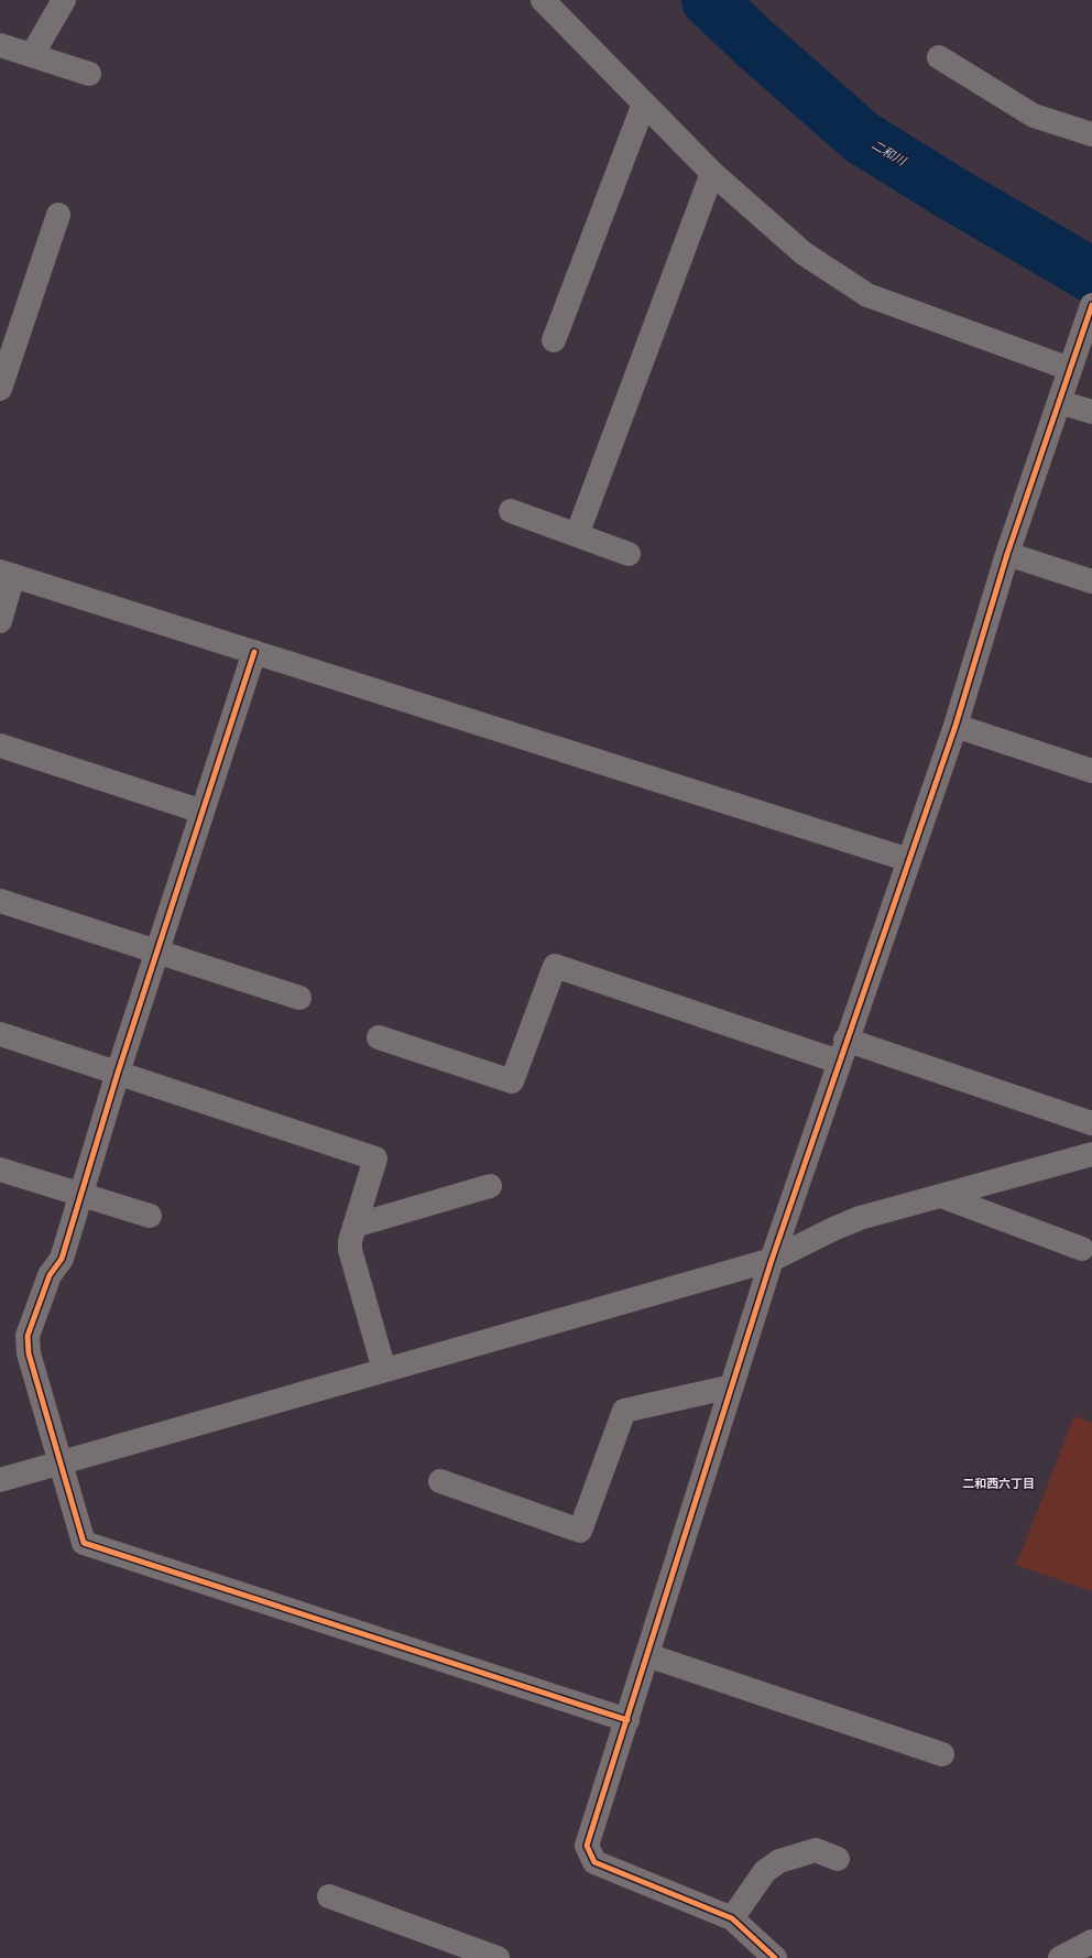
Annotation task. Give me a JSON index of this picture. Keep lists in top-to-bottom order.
{
  "districts": ["二和西六丁目"],
  "water": ["二和川"]
}
